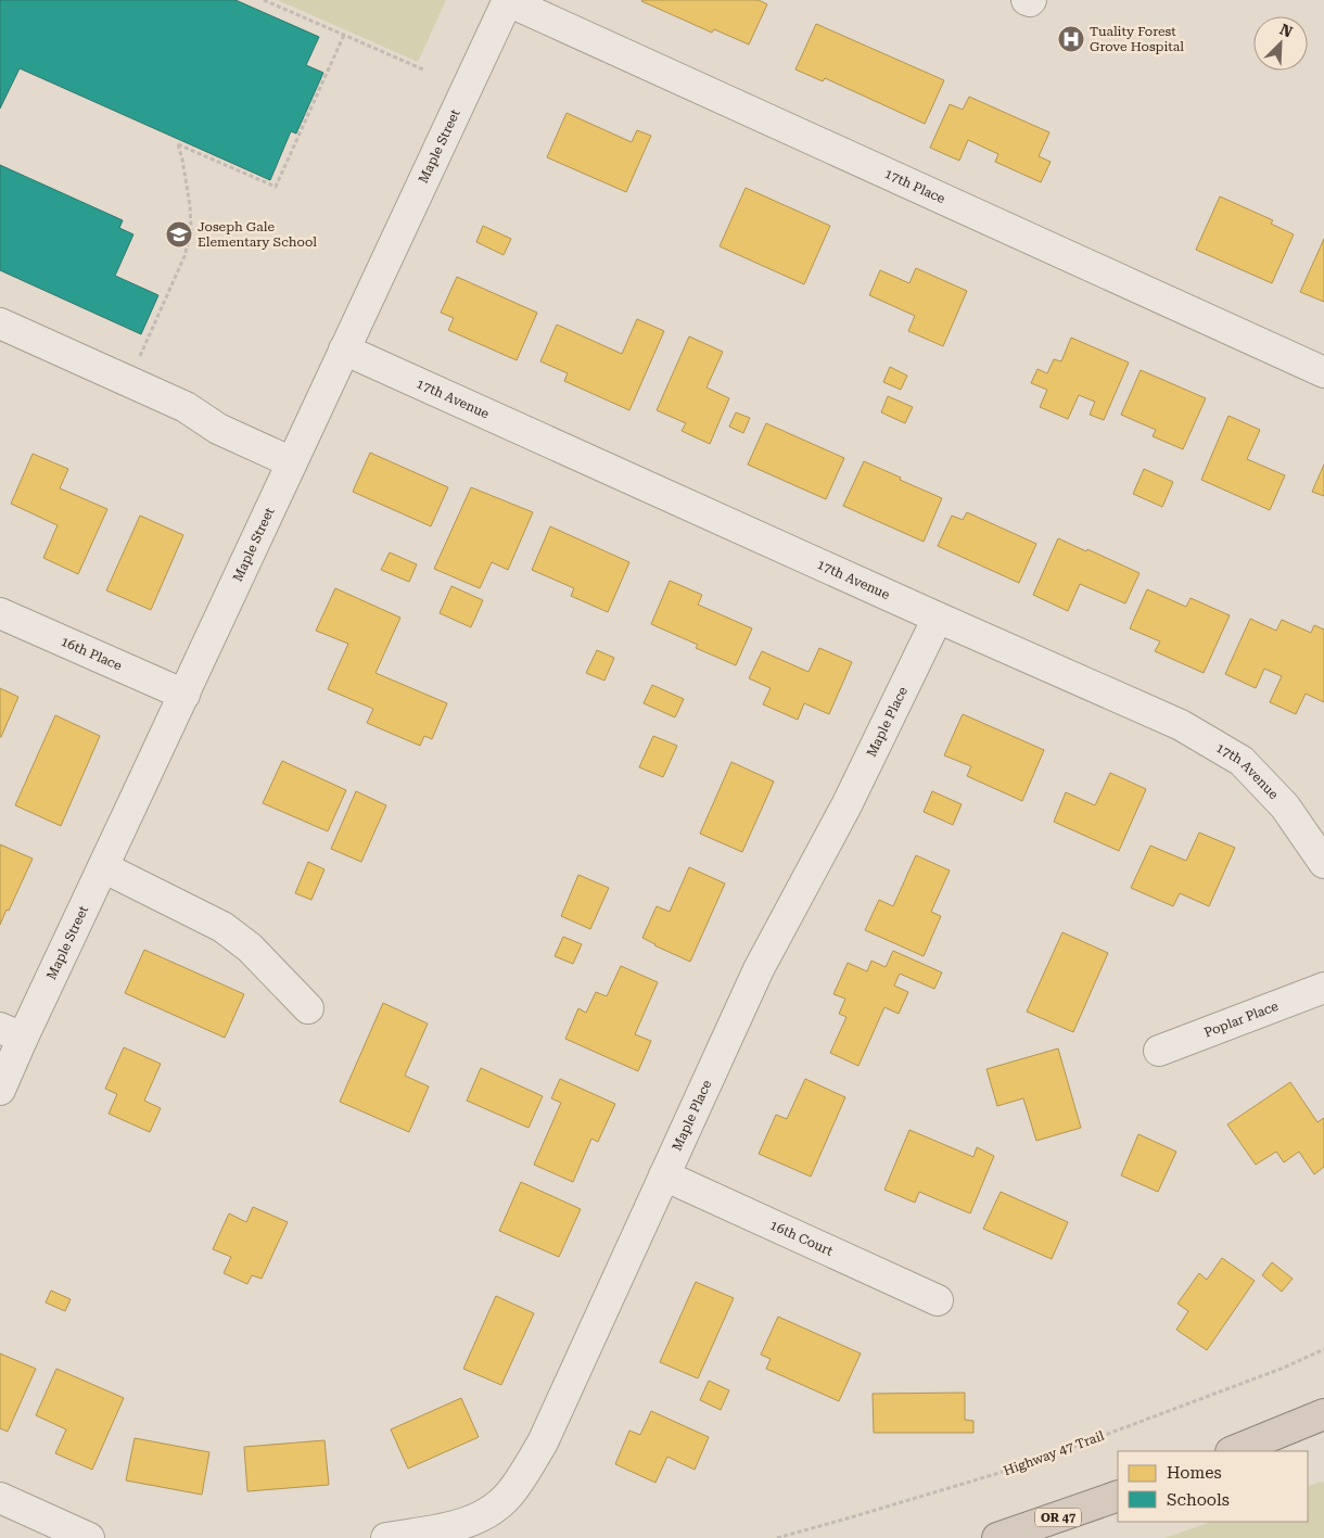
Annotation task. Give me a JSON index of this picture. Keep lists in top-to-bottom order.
{
  "streets": {
    "highway": ["OR 47"],
    "street": [
      "Maple Street",
      "17th Place",
      "17th Avenue",
      "16th Place",
      "Maple Place",
      "Poplar Place",
      "16th Court"
    ],
    "path": ["Highway 47 Trail"]
  },
  "crossings": [
    ["Maple Street", "17th Place"],
    ["Maple Street", "17th Avenue"],
    ["Maple Street", "16th Place"],
    ["17th Avenue", "Maple Place"],
    ["Maple Place", "16th Court"]
  ],
  "places": {
    "hospital": ["Tuality Forest Grove Hospital"],
    "school or university": ["Joseph Gale Elementary School"]
  },
  "legend": ["Homes", "Schools"],
  "north": "top right"
}
